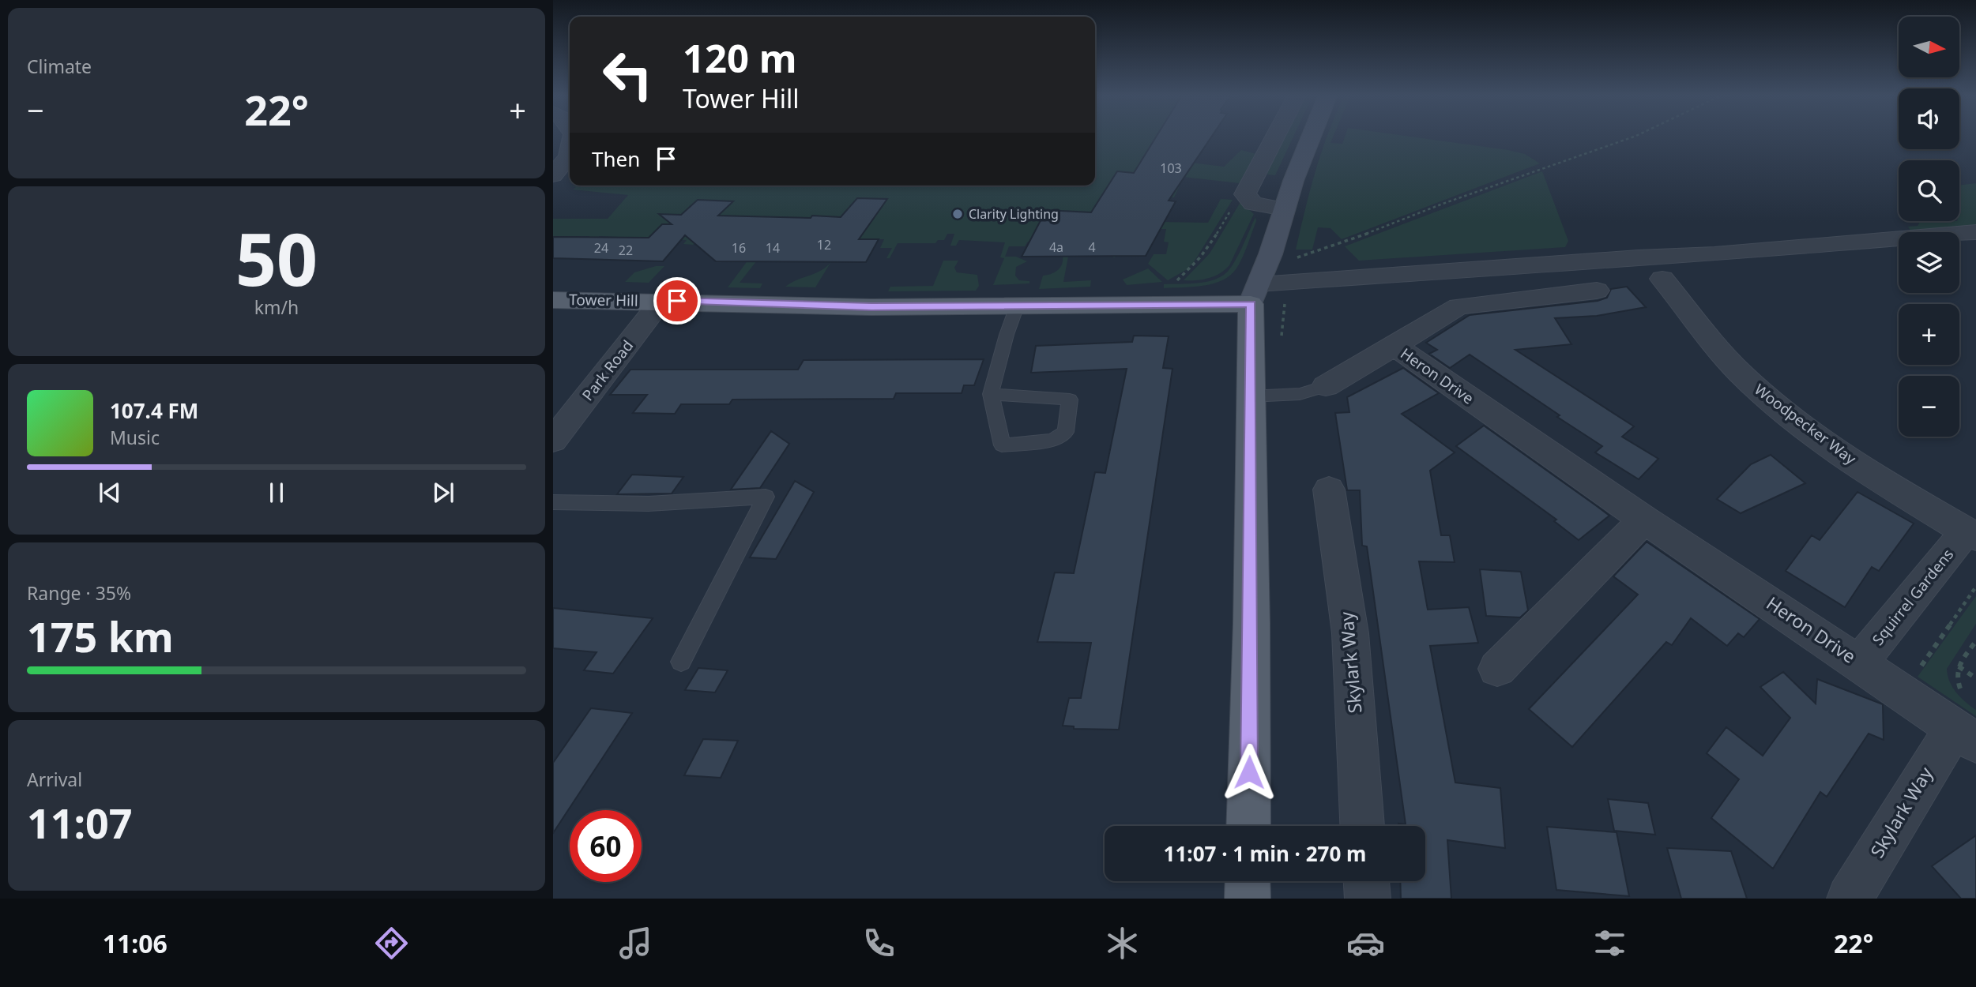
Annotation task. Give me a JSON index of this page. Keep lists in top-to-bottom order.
{
  "streets": {
    "main road": ["Tower Hill"],
    "street": [
      "Park Road",
      "Heron Drive",
      "Woodpecker Way",
      "Squirrel Gardens",
      "Skylark Way"
    ]
  },
  "crossings": [
    ["Tower Hill", "Park Road"],
    ["Heron Drive", "Squirrel Gardens"],
    ["Heron Drive", "Skylark Way"],
    ["Woodpecker Way", "Squirrel Gardens"]
  ],
  "places": ["Clarity Lighting"],
  "house_numbers": [
    "103",
    "12",
    "4a",
    "4",
    "24",
    "16",
    "14",
    "22"
  ],
  "north": "right",
  "page": {
    "tile": [
      "Climate",
      ["50", "km/h"],
      ["Range · 35%", "175 km"],
      ["Arrival", "11:07"]
    ],
    "map_buttons": ["+", "−"],
    "turn": ["120 m", "Tower Hill"],
    "heat": ["−", "22°", "+"],
    "then": "Then",
    "song": ["107.4 FM", "Music"],
    "limit": "60",
    "trip": "11:07 · 1 min · 270 m",
    "tabs": ["11:06", "22°"]
  }
}
